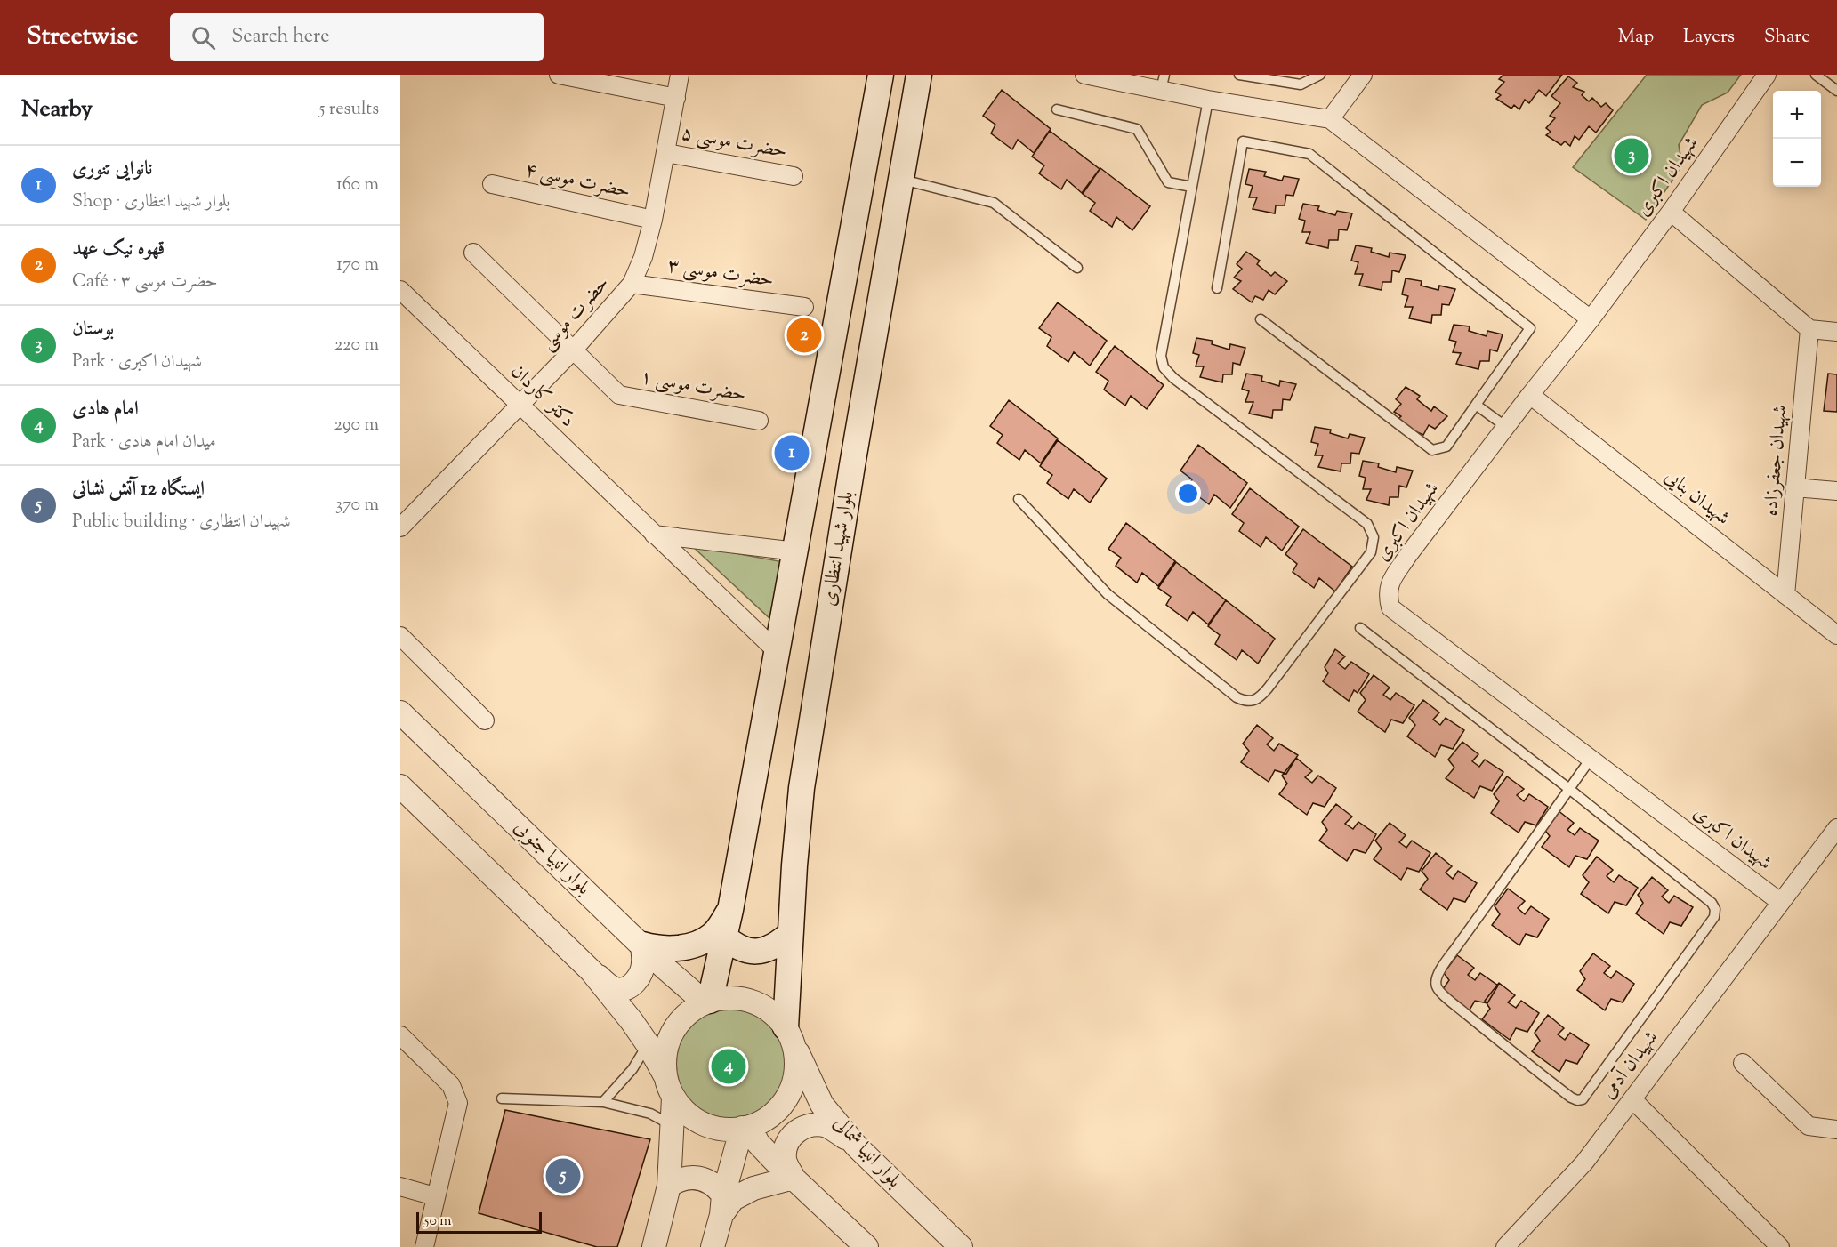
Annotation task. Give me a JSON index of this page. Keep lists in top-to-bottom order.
{
  "streets": {
    "main road": ["بلوار شهید انتظاری"],
    "street": [
      "حضرت موسی ۵",
      "شهیدان اکبری",
      "حضرت موسی ۴",
      "حضرت موسی ۳",
      "حضرت موسی",
      "حضرت موسی ۱",
      "دکتر کاردان",
      "شهیدان جعفرزاده",
      "شهیدان بنایی",
      "بلوار انبیا جنوبی",
      "شهیدان آدمی",
      "بلوار انبیا شمالی"
    ]
  },
  "crossings": [
    ["حضرت موسی ۵", "حضرت موسی"],
    ["شهیدان اکبری", "شهیدان بنایی"],
    ["شهیدان اکبری", "شهیدان آدمی"],
    ["حضرت موسی ۴", "حضرت موسی"],
    ["حضرت موسی ۳", "حضرت موسی"],
    ["حضرت موسی", "حضرت موسی ۱"],
    ["حضرت موسی", "دکتر کاردان"],
    ["دکتر کاردان", "بلوار شهید انتظاری"],
    ["شهیدان جعفرزاده", "شهیدان بنایی"],
    ["بلوار شهید انتظاری", "بلوار انبیا جنوبی"],
    ["بلوار شهید انتظاری", "بلوار انبیا شمالی"],
    ["بلوار انبیا جنوبی", "بلوار انبیا شمالی"]
  ],
  "scale_bar": "50 m",
  "page": {
    "header": "Streetwise",
    "search": "Search here",
    "nav": ["Map", "Layers", "Share"],
    "heading": ["Nearby", "5 results"],
    "map_buttons": ["+", "−"],
    "pins": [
      "3",
      "2",
      "1",
      "4",
      "5"
    ],
    "list": [
      {
        "mark": "1",
        "name": "نانوایی تنوری",
        "note": "Shop · بلوار شهید انتظاری",
        "value": "160 m"
      },
      {
        "mark": "2",
        "name": "قهوه نیک عهد",
        "note": "Café · حضرت موسی ۳",
        "value": "170 m"
      },
      {
        "mark": "3",
        "name": "بوستان",
        "note": "Park · شهیدان اکبری",
        "value": "220 m"
      },
      {
        "mark": "4",
        "name": "امام هادی",
        "note": "Park · میدان امام هادی",
        "value": "290 m"
      },
      {
        "mark": "5",
        "name": "ایستگاه 12 آتش نشانی",
        "note": "Public building · شهیدان انتظاری",
        "value": "370 m"
      }
    ],
    "scale": "50 m"
  }
}
